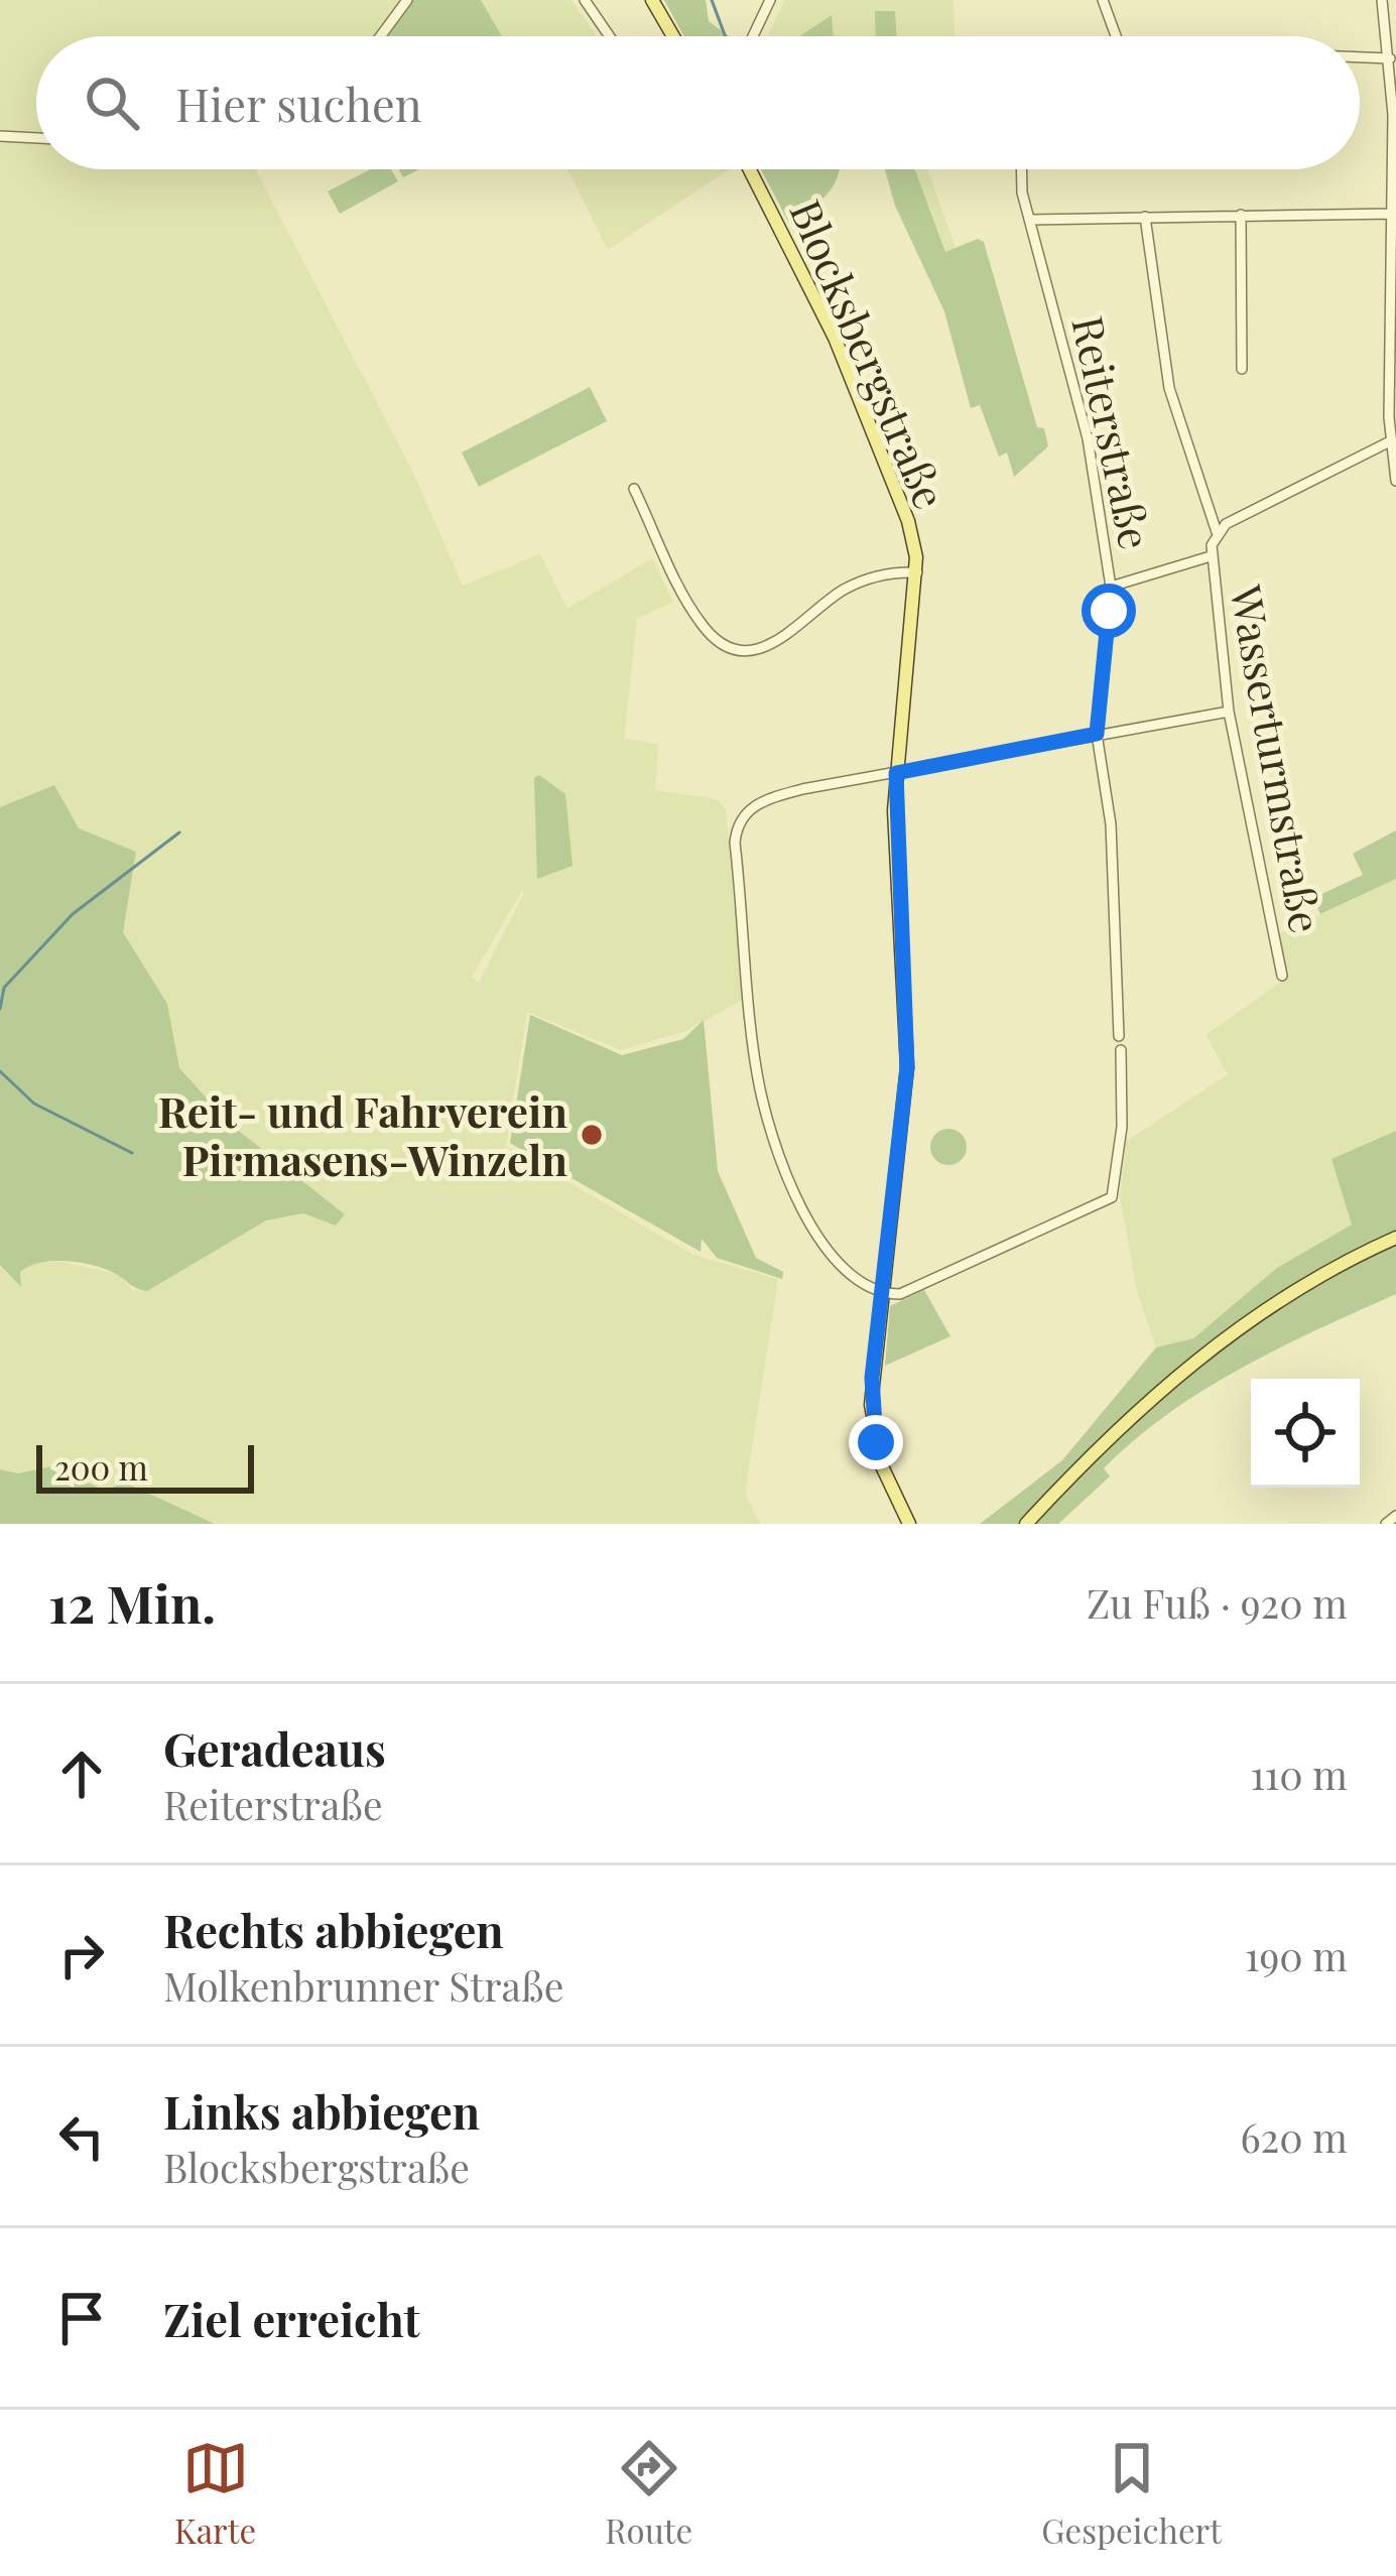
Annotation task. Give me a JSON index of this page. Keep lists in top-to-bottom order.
{
  "streets": {
    "main road": ["Blocksbergstraße"],
    "street": ["Reiterstraße", "Wasserturmstraße"]
  },
  "places": ["Reit- und Fahrverein Pirmasens-Winzeln"],
  "scale_bar": "200 m",
  "page": {
    "search": "Hier suchen",
    "scale": "200 m",
    "heading": ["12 Min.", "Zu Fuß · 920 m"],
    "list": [
      ["Geradeaus", "Reiterstraße", "110 m"],
      ["Rechts abbiegen", "Molkenbrunner Straße", "190 m"],
      ["Links abbiegen", "Blocksbergstraße", "620 m"],
      "Ziel erreicht"
    ],
    "nav": ["Karte", "Route", "Gespeichert"]
  }
}
